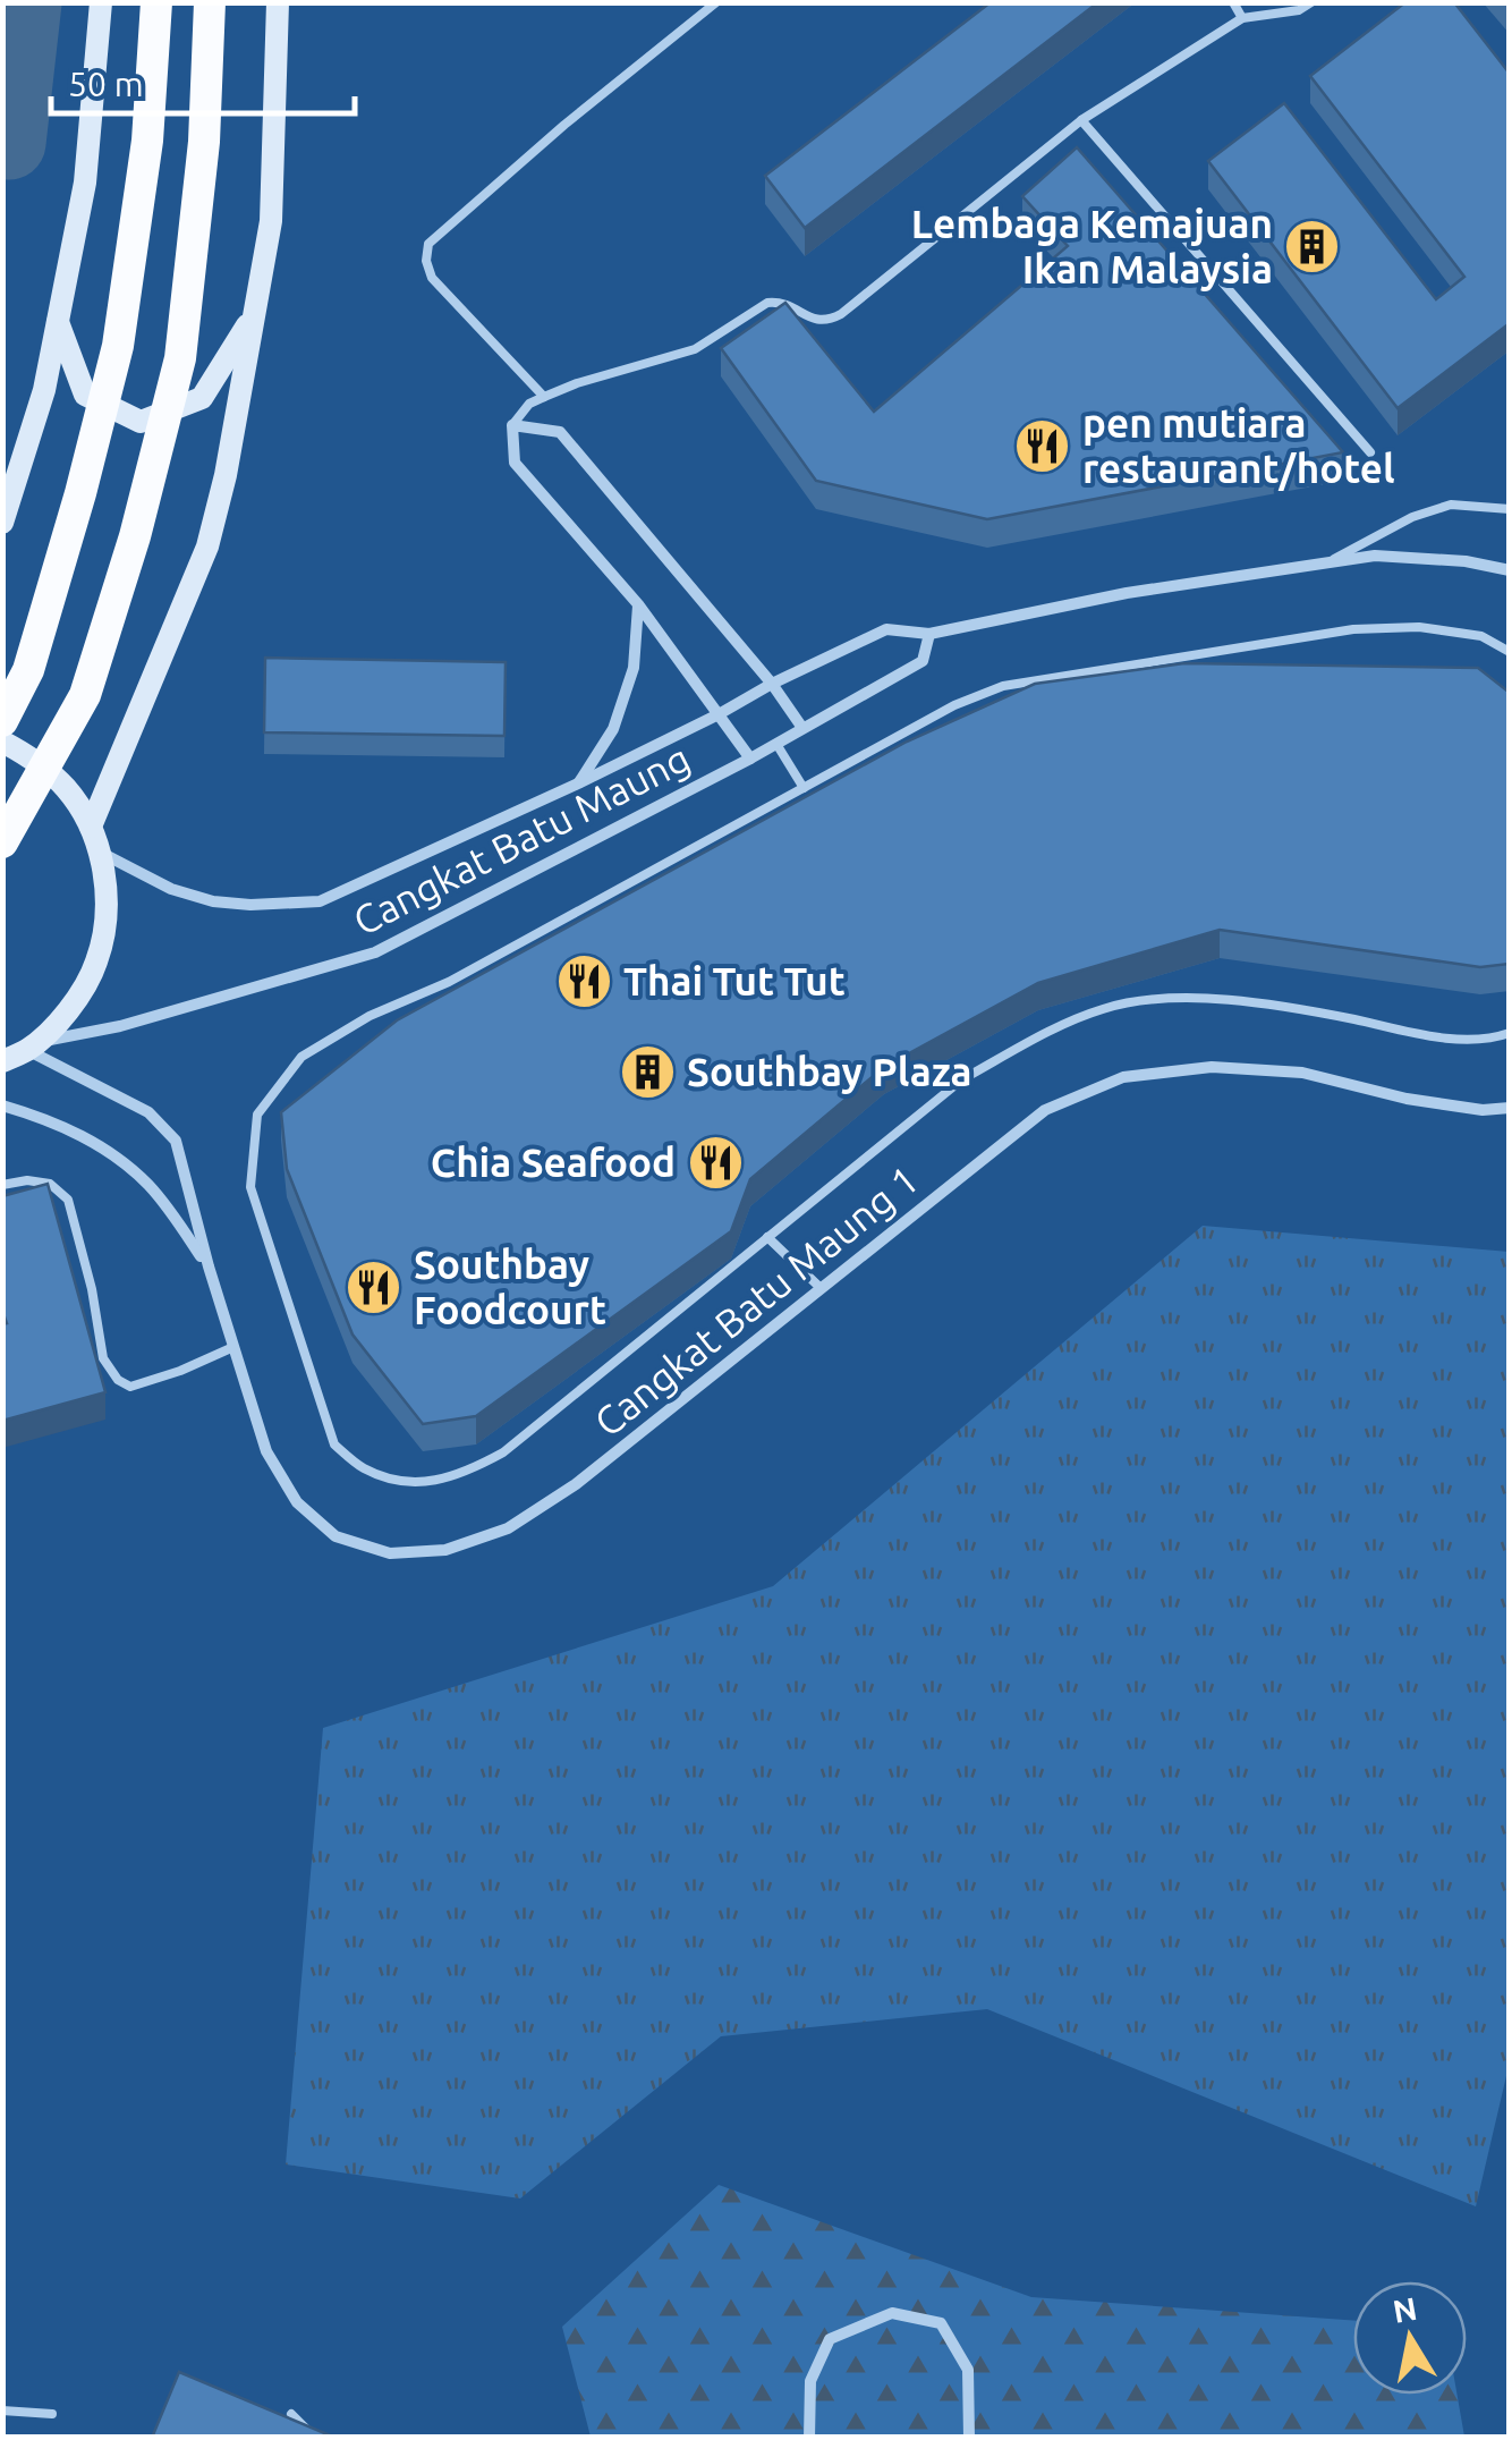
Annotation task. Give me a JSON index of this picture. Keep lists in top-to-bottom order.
{
  "streets": {
    "street": ["Cangkat Batu Maung", "Cangkat Batu Maung 1"]
  },
  "crossings": [
    ["Cangkat Batu Maung", "Cangkat Batu Maung 1"]
  ],
  "places": {
    "building": ["Lembaga Kemajuan Ikan Malaysia", "Southbay Plaza"],
    "restaurant": [
      "pen mutiara restaurant/hotel",
      "Thai Tut Tut",
      "Chia Seafood",
      "Southbay Foodcourt"
    ]
  },
  "scale_bar": "50 m",
  "north": "top"
}
